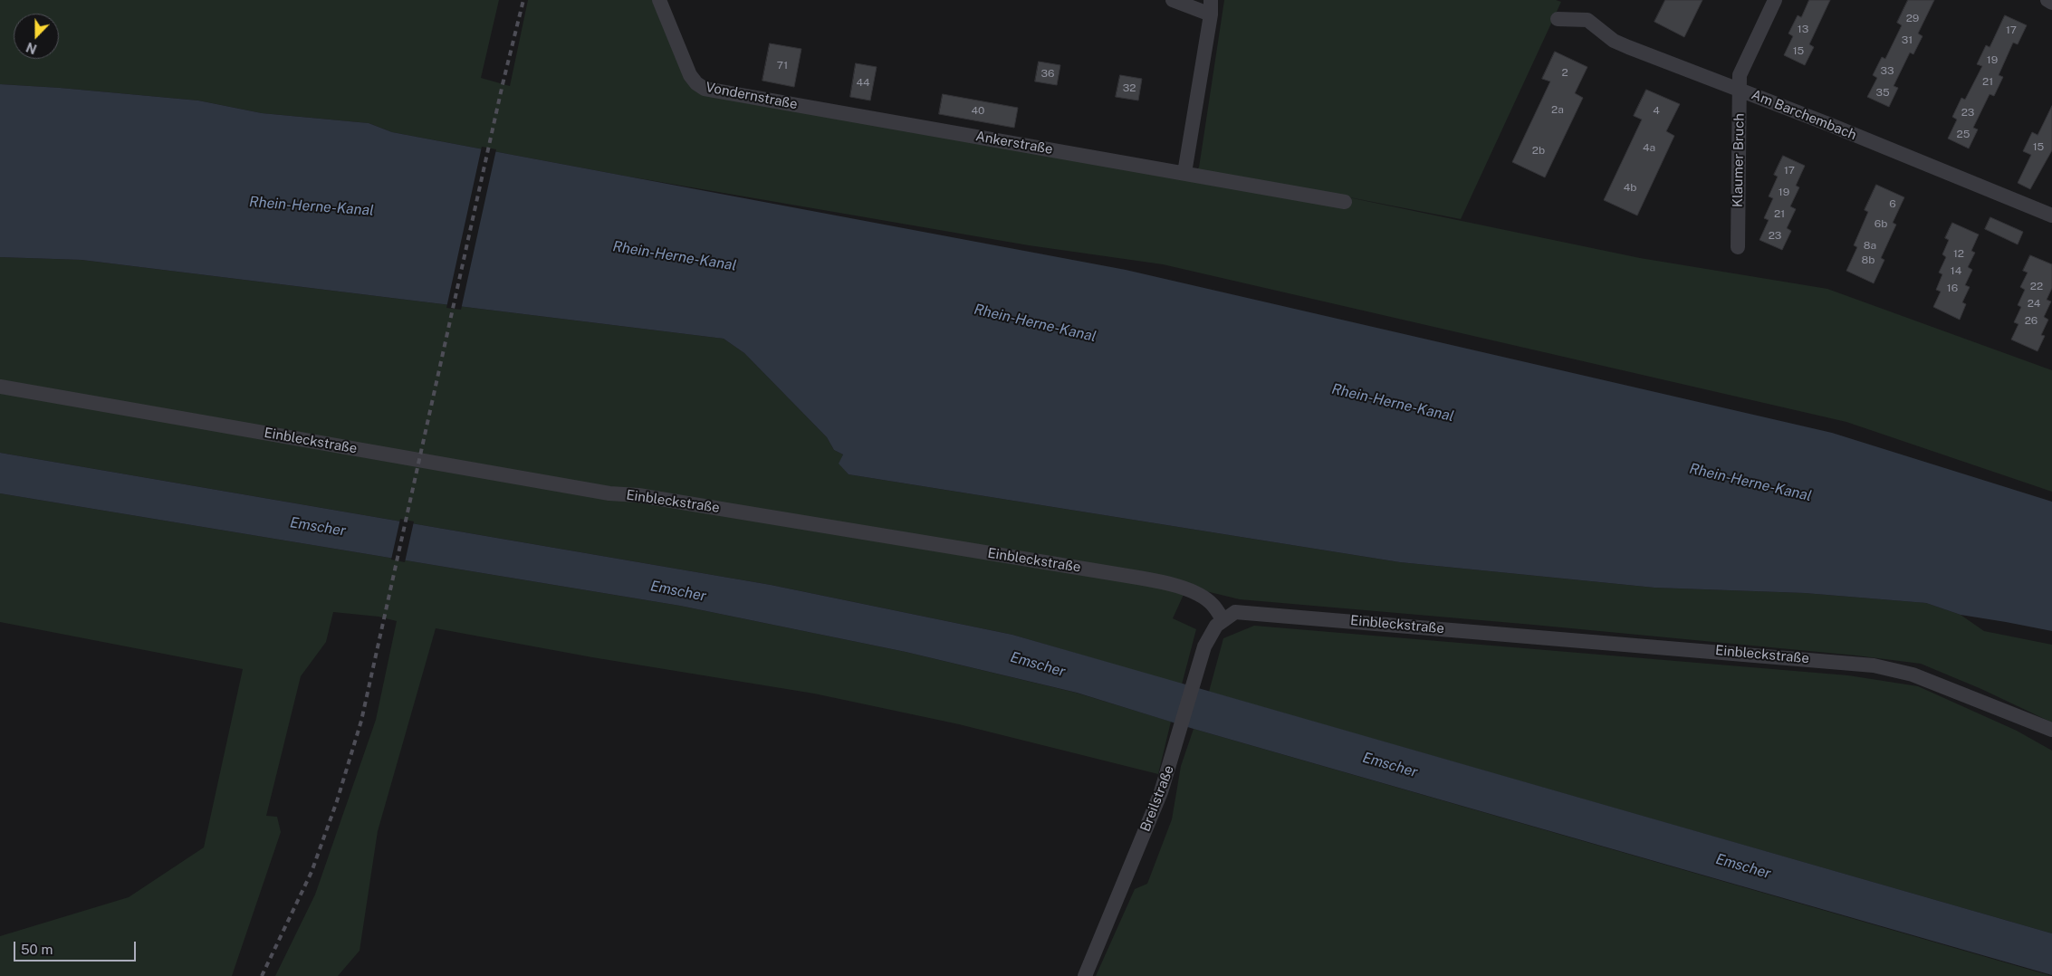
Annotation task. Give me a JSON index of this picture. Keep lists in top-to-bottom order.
{
  "streets": {
    "street": [
      "Vondernstraße",
      "Am Barchembach",
      "Ankerstraße",
      "Klaumer Bruch",
      "Einbleckstraße",
      "Breilstraße"
    ]
  },
  "crossings": [
    ["Vondernstraße", "Ankerstraße"],
    ["Am Barchembach", "Klaumer Bruch"],
    ["Einbleckstraße", "Breilstraße"]
  ],
  "water": ["Rhein-Herne-Kanal", "Emscher"],
  "house_numbers": [
    "29",
    "13",
    "17",
    "31",
    "15",
    "19",
    "71",
    "33",
    "2",
    "36",
    "21",
    "44",
    "32",
    "35",
    "2a",
    "40",
    "4",
    "23",
    "25",
    "15",
    "4a",
    "2b",
    "17",
    "4b",
    "19",
    "6",
    "21",
    "6b",
    "23",
    "8a",
    "12",
    "8b",
    "14",
    "22",
    "16",
    "24",
    "26"
  ],
  "scale_bar": "50 m",
  "north": "bottom"
}
